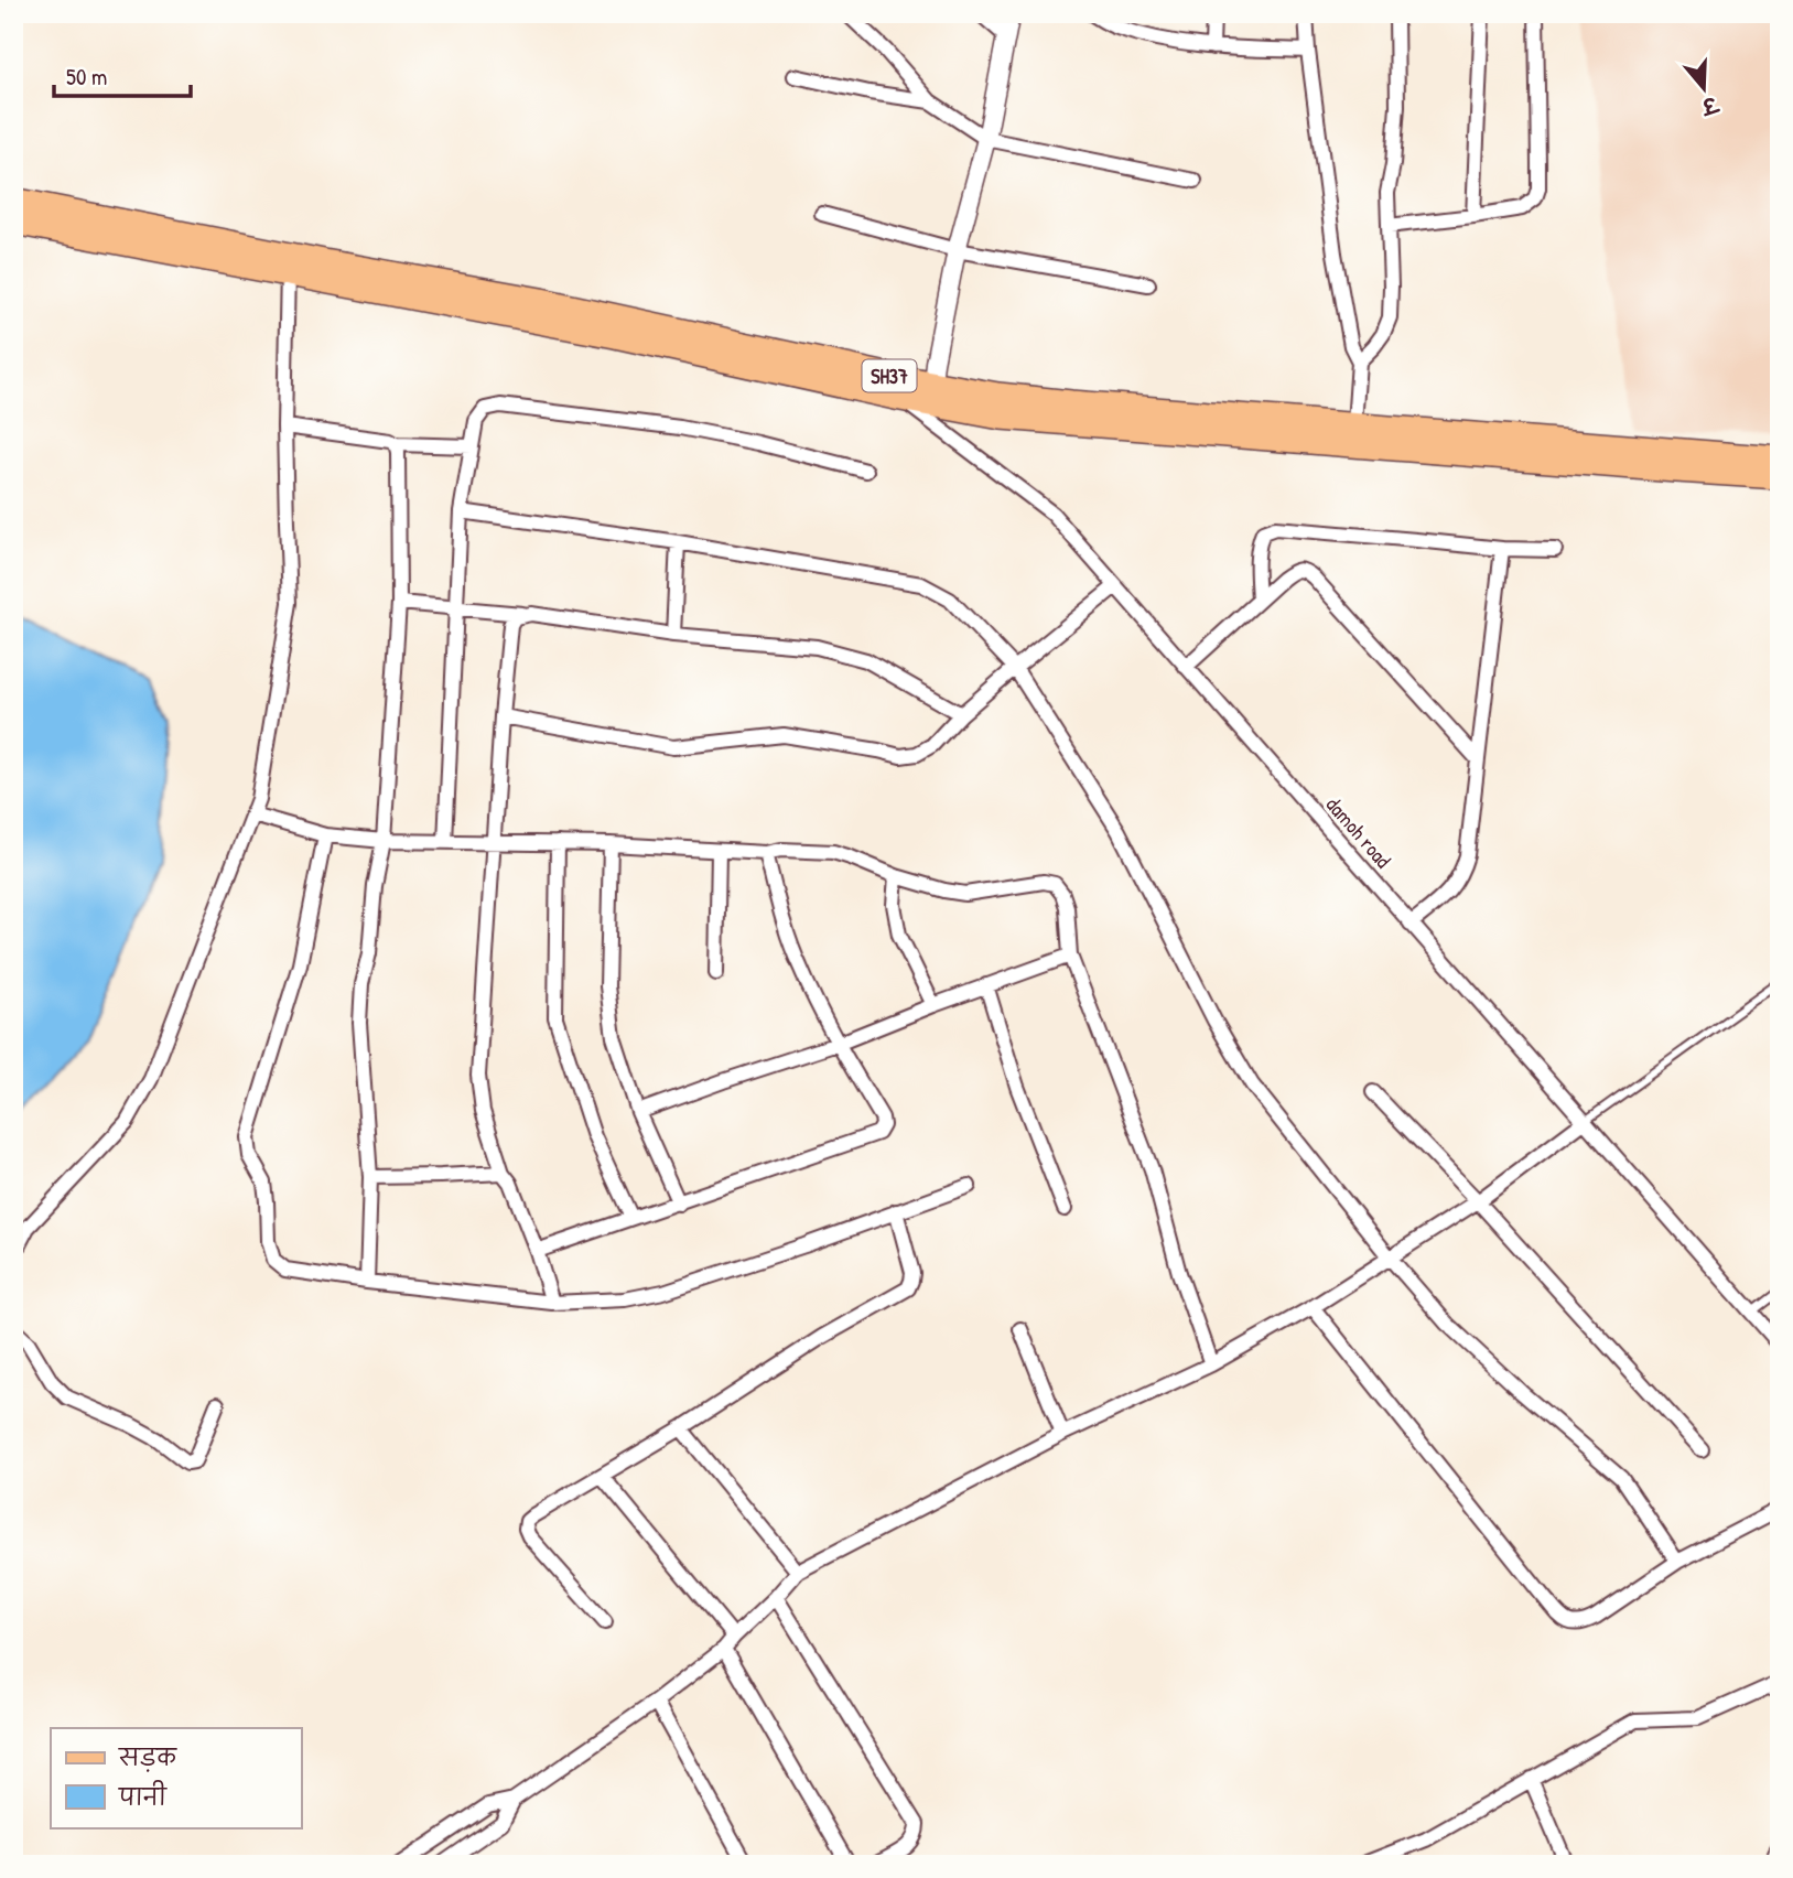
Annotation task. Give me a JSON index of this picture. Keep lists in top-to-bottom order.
{
  "streets": {
    "main road": ["SH37"],
    "street": ["damoh road"]
  },
  "crossings": [
    ["SH37", "damoh road"]
  ],
  "legend": ["सड़क", "पानी"],
  "scale_bar": "50 m",
  "north": "bottom"
}
